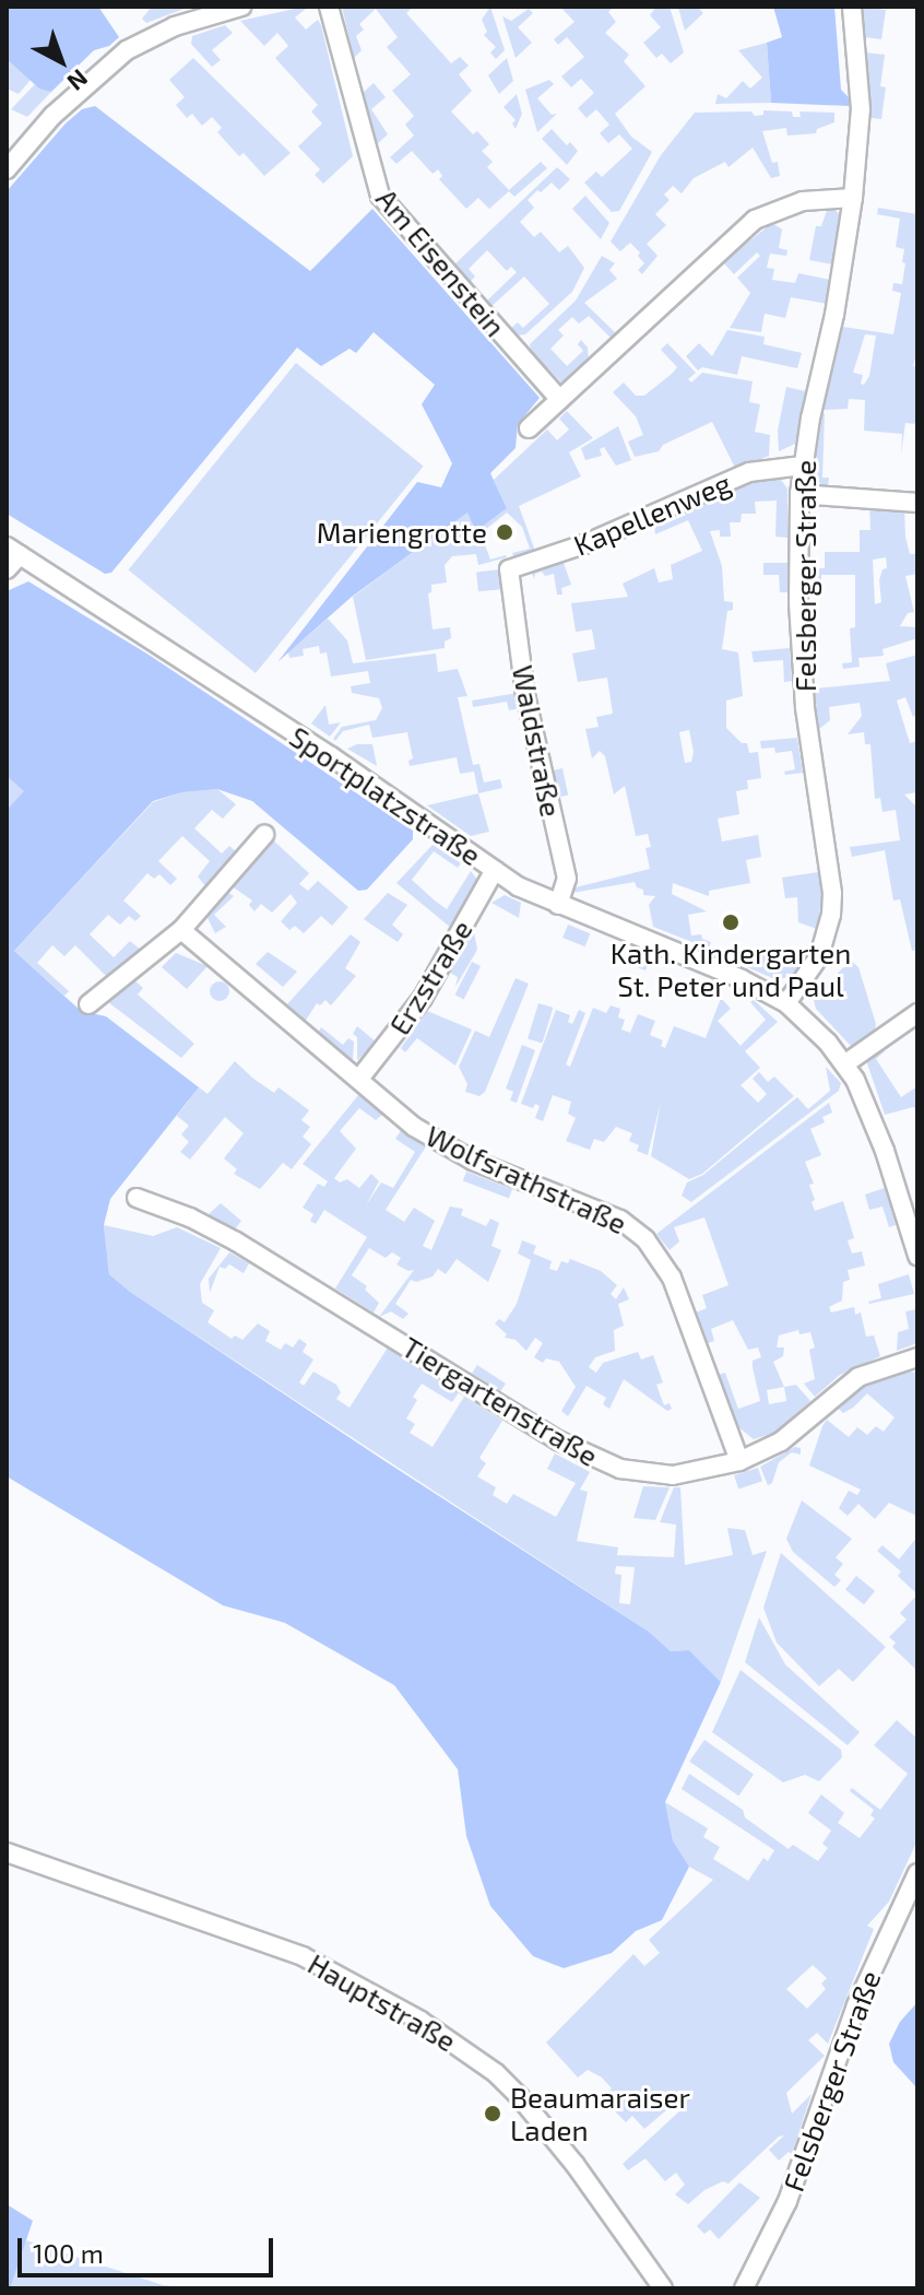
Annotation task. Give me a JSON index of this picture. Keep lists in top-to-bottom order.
{
  "streets": {
    "street": [
      "Am Eisenstein",
      "Kapellenweg",
      "Felsberger Straße",
      "Waldstraße",
      "Sportplatzstraße",
      "Erzstraße",
      "Wolfsrathstraße",
      "Tiergartenstraße",
      "Hauptstraße"
    ]
  },
  "crossings": [
    ["Kapellenweg", "Felsberger Straße"],
    ["Kapellenweg", "Waldstraße"],
    ["Felsberger Straße", "Sportplatzstraße"],
    ["Waldstraße", "Sportplatzstraße"],
    ["Sportplatzstraße", "Erzstraße"],
    ["Erzstraße", "Wolfsrathstraße"],
    ["Wolfsrathstraße", "Tiergartenstraße"]
  ],
  "places": ["Mariengrotte", "Kath. Kindergarten St. Peter und Paul", "Beaumaraiser Laden"],
  "scale_bar": "100 m",
  "north": "bottom right"
}
